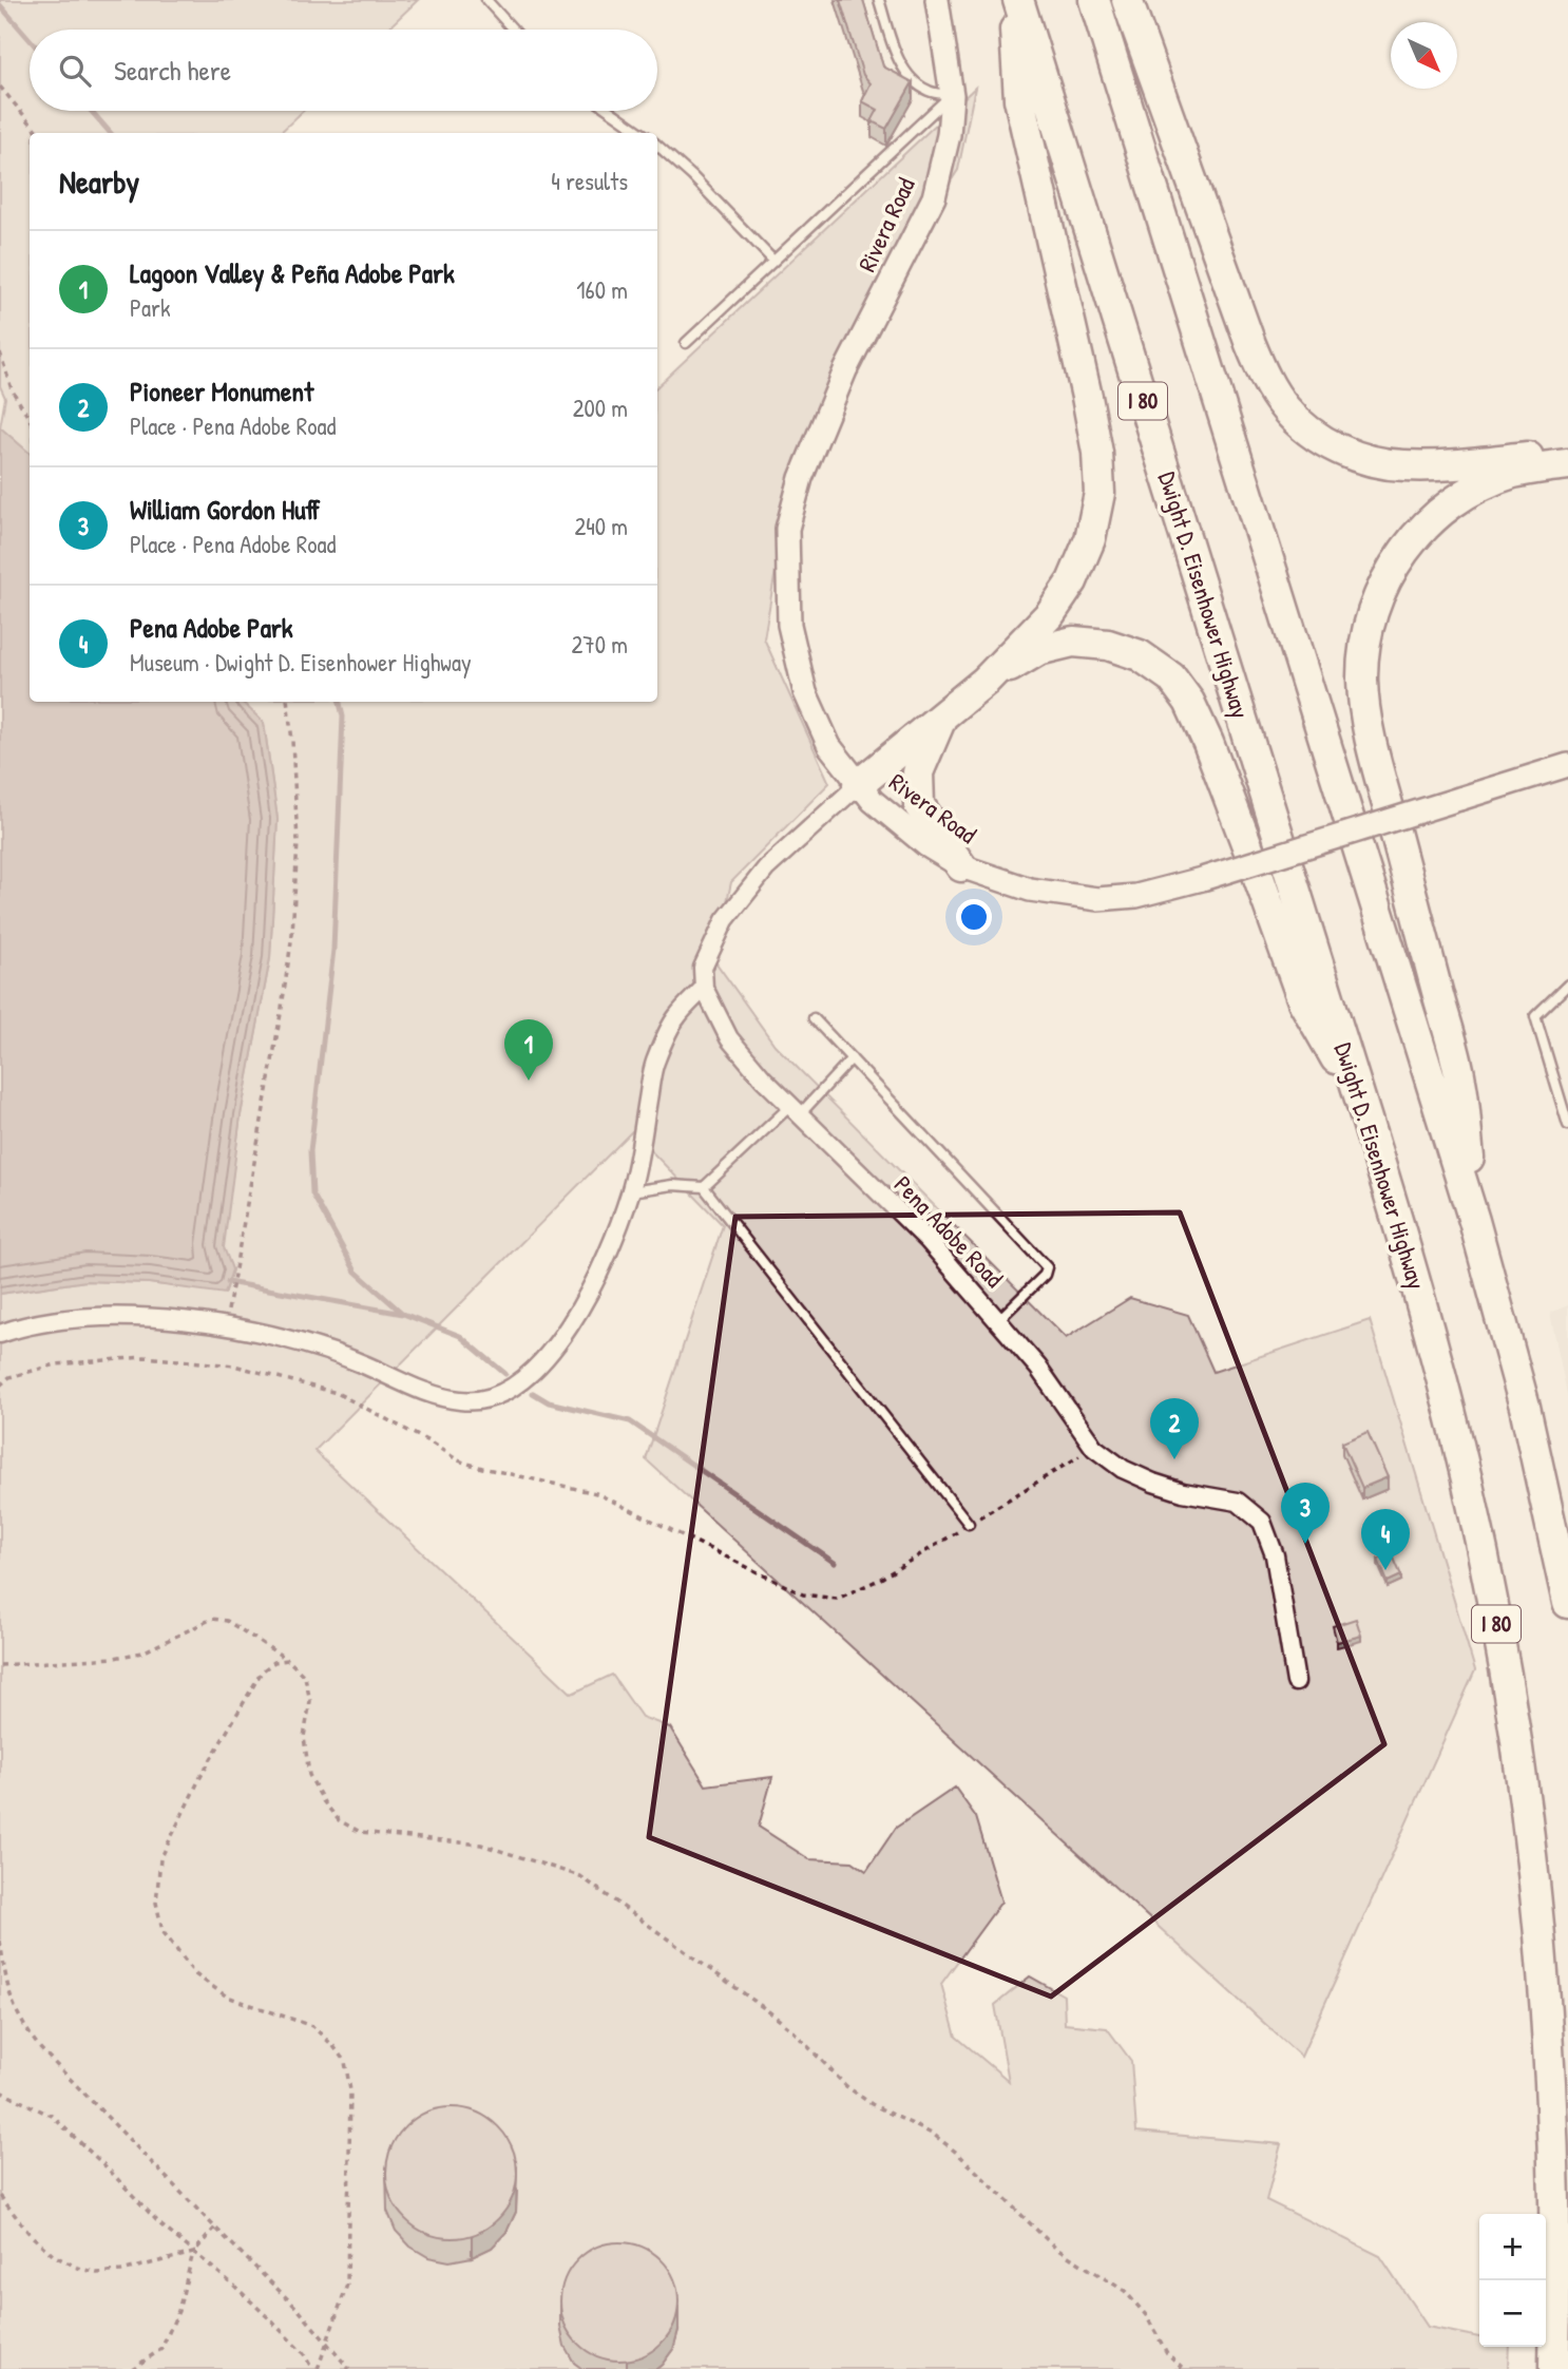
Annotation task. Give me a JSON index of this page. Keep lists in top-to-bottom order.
{
  "streets": {
    "highway": ["I 80", "Dwight D. Eisenhower Highway"],
    "street": ["Rivera Road", "Pena Adobe Road"]
  },
  "north": "bottom right",
  "page": {
    "search": "Search here",
    "heading": ["Nearby", "4 results"],
    "list": [
      {
        "mark": "1",
        "name": "Lagoon Valley & Peña Adobe Park",
        "note": "Park",
        "value": "160 m"
      },
      {
        "mark": "2",
        "name": "Pioneer Monument",
        "note": "Place · Pena Adobe Road",
        "value": "200 m"
      },
      {
        "mark": "3",
        "name": "William Gordon Huff",
        "note": "Place · Pena Adobe Road",
        "value": "240 m"
      },
      {
        "mark": "4",
        "name": "Pena Adobe Park",
        "note": "Museum · Dwight D. Eisenhower Highway",
        "value": "270 m"
      }
    ],
    "pins": [
      "1",
      "2",
      "3",
      "4"
    ],
    "map_buttons": ["+", "−"]
  }
}
